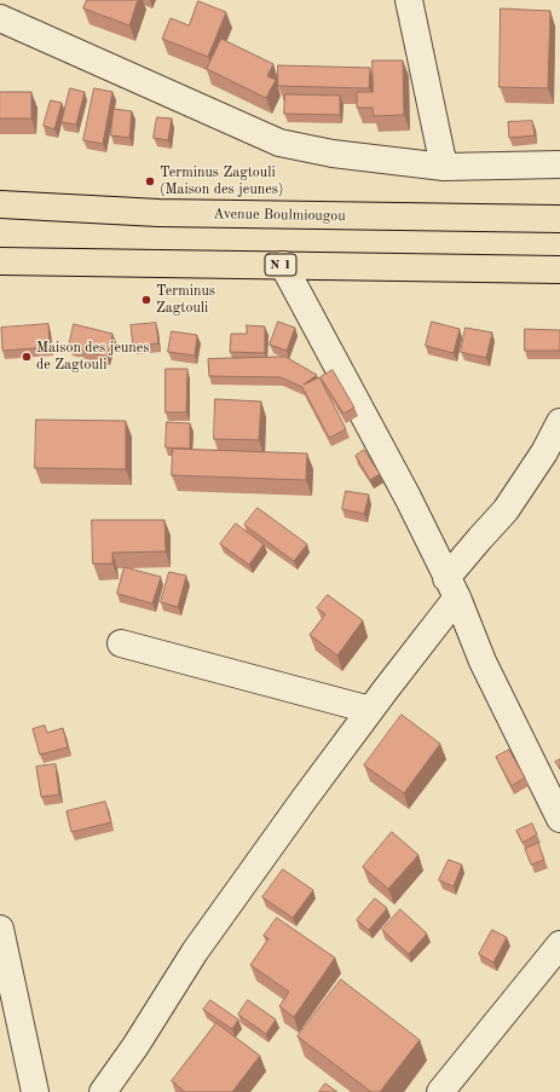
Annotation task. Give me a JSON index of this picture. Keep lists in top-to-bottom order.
{
  "streets": {
    "highway": ["Avenue Boulmiougou", "N 1"]
  },
  "places": ["Terminus Zagtouli (Maison des jeunes)", "Terminus Zagtouli", "Maison des jeunes de Zagtouli"]
}
